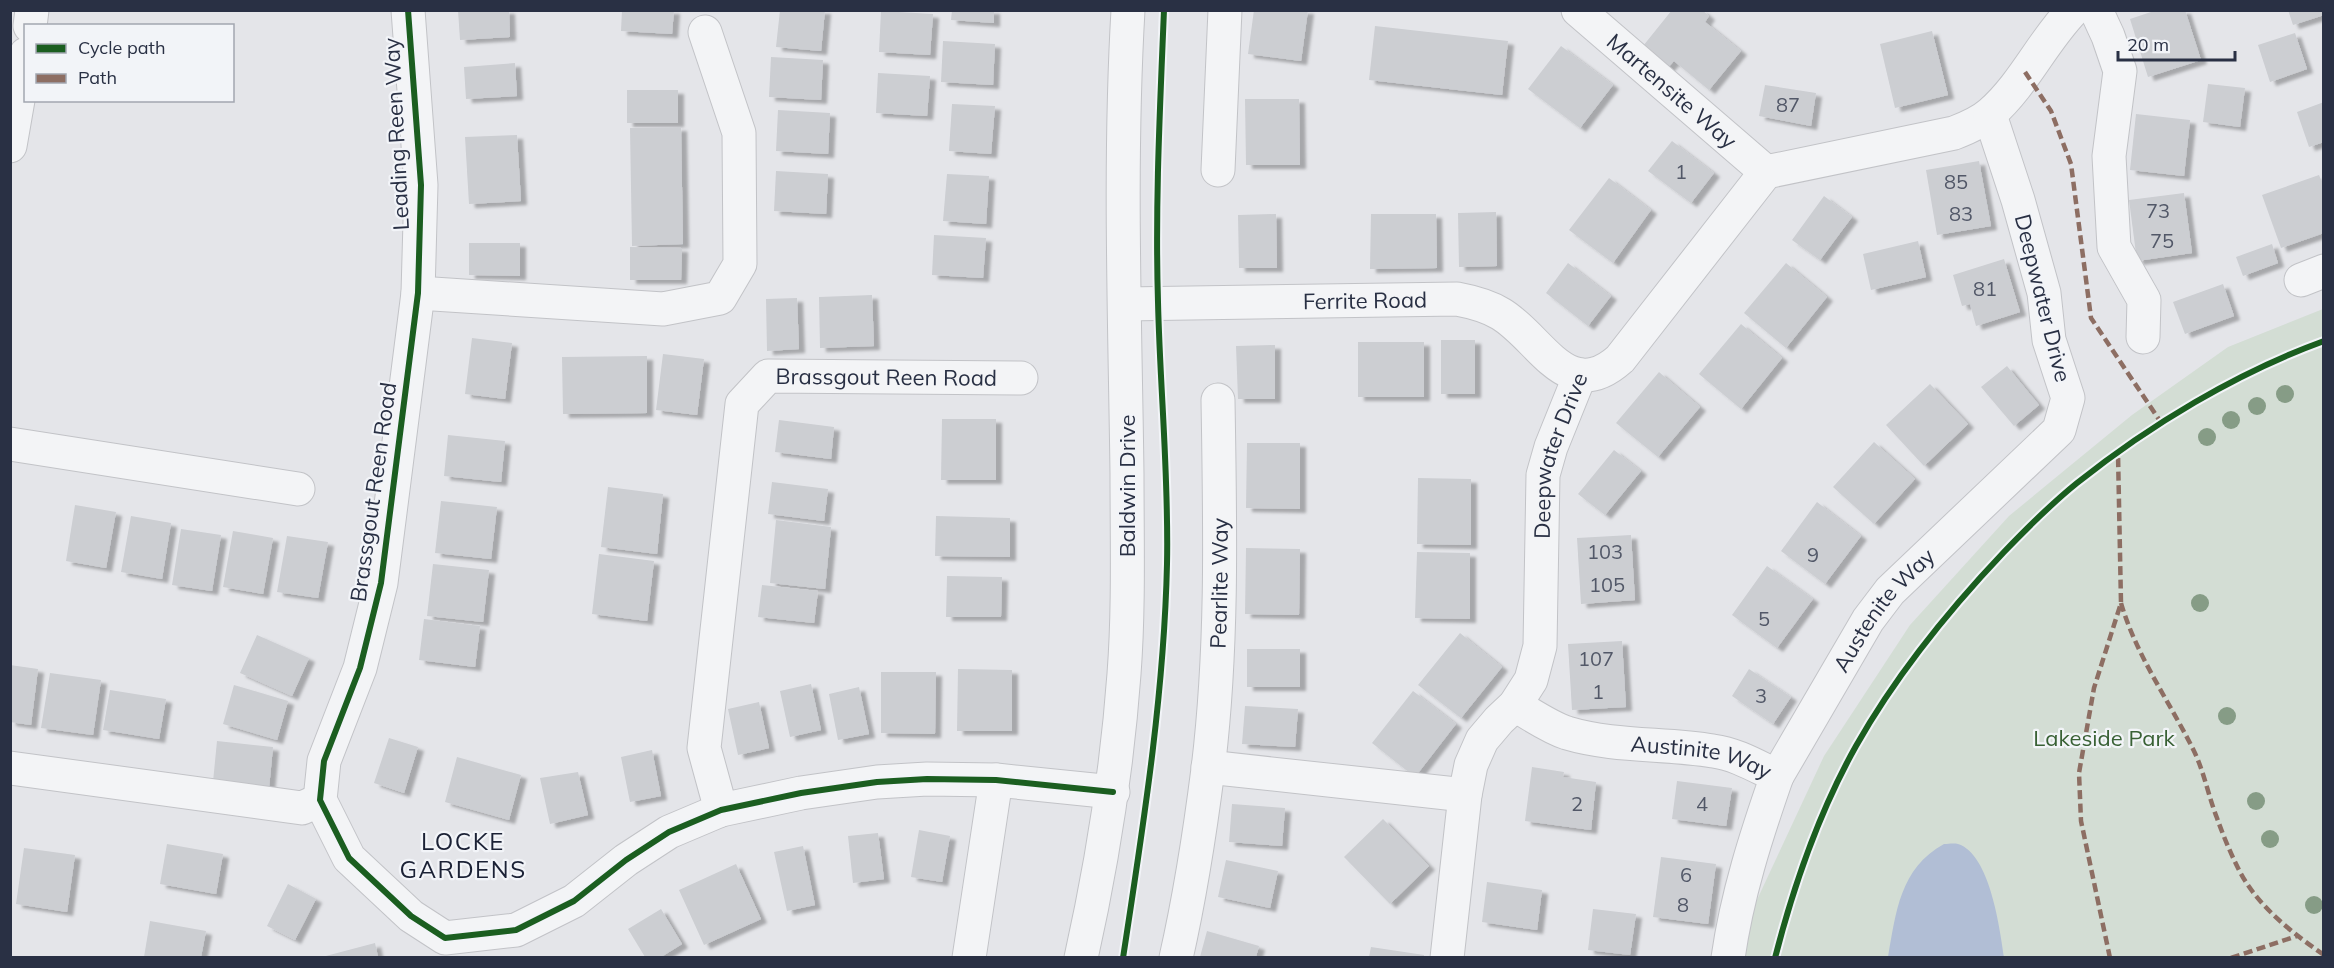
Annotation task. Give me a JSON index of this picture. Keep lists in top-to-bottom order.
{
  "streets": {
    "street": [
      "Martensite Way",
      "Leading Reen Way",
      "Deepwater Drive",
      "Ferrite Road",
      "Brassgout Reen Road",
      "Baldwin Drive",
      "Pearlite Way",
      "Austenite Way",
      "Austinite Way"
    ]
  },
  "crossings": [
    ["Martensite Way", "Deepwater Drive"],
    ["Leading Reen Way", "Brassgout Reen Road"],
    ["Deepwater Drive", "Ferrite Road"],
    ["Deepwater Drive", "Austenite Way"],
    ["Deepwater Drive", "Austinite Way"],
    ["Ferrite Road", "Baldwin Drive"],
    ["Austenite Way", "Austinite Way"]
  ],
  "districts": ["LOCKE GARDENS"],
  "parks": ["Lakeside Park"],
  "house_numbers": [
    "87",
    "1",
    "85",
    "73",
    "83",
    "75",
    "81",
    "103",
    "9",
    "105",
    "5",
    "107",
    "1",
    "3",
    "2",
    "4",
    "6",
    "8"
  ],
  "legend": ["Cycle path", "Path"],
  "scale_bar": "20 m"
}
